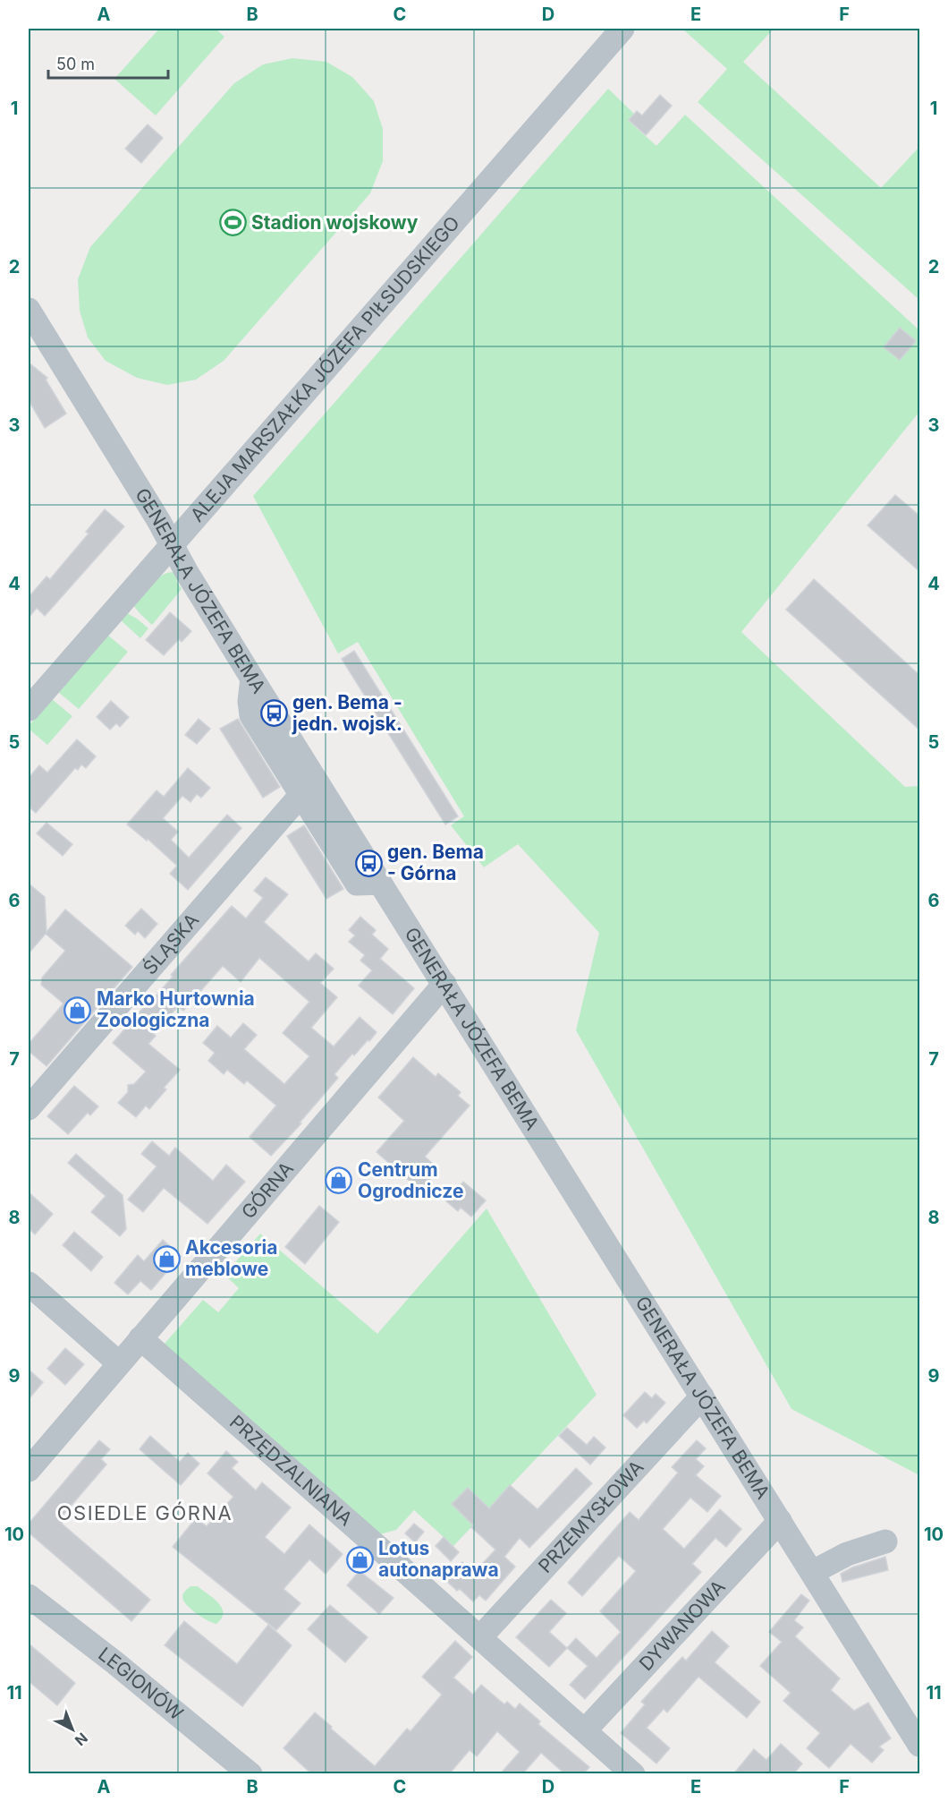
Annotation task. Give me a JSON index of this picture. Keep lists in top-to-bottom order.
{
  "streets": {
    "street": [
      "ALEJA MARSZAŁKA JÓZEFA PIŁSUDSKIEGO",
      "GENERAŁA JÓZEFA BEMA",
      "ŚLĄSKA",
      "GÓRNA",
      "PRZĘDZALNIANA",
      "PRZEMYSŁOWA",
      "DYWANOWA",
      "LEGIONÓW"
    ]
  },
  "crossings": [
    ["ALEJA MARSZAŁKA JÓZEFA PIŁSUDSKIEGO", "GENERAŁA JÓZEFA BEMA"],
    ["GENERAŁA JÓZEFA BEMA", "ŚLĄSKA"],
    ["GENERAŁA JÓZEFA BEMA", "GÓRNA"],
    ["GENERAŁA JÓZEFA BEMA", "PRZEMYSŁOWA"],
    ["GENERAŁA JÓZEFA BEMA", "DYWANOWA"],
    ["GÓRNA", "PRZĘDZALNIANA"],
    ["PRZĘDZALNIANA", "PRZEMYSŁOWA"],
    ["PRZĘDZALNIANA", "DYWANOWA"]
  ],
  "districts": ["OSIEDLE GÓRNA"],
  "places": {
    "sports": ["Stadion wojskowy"],
    "bus stop": ["gen. Bema - jedn. wojsk.", "gen. Bema - Górna"],
    "shop": [
      "Marko Hurtownia Zoologiczna",
      "Centrum Ogrodnicze",
      "Akcesoria meblowe",
      "Lotus autonaprawa"
    ]
  },
  "scale_bar": "50 m",
  "north": "bottom right",
  "grid": {
    "columns": [
      "A",
      "B",
      "C",
      "D",
      "E",
      "F"
    ],
    "rows": [
      "1",
      "2",
      "3",
      "4",
      "5",
      "6",
      "7",
      "8",
      "9",
      "10",
      "11"
    ]
  }
}
